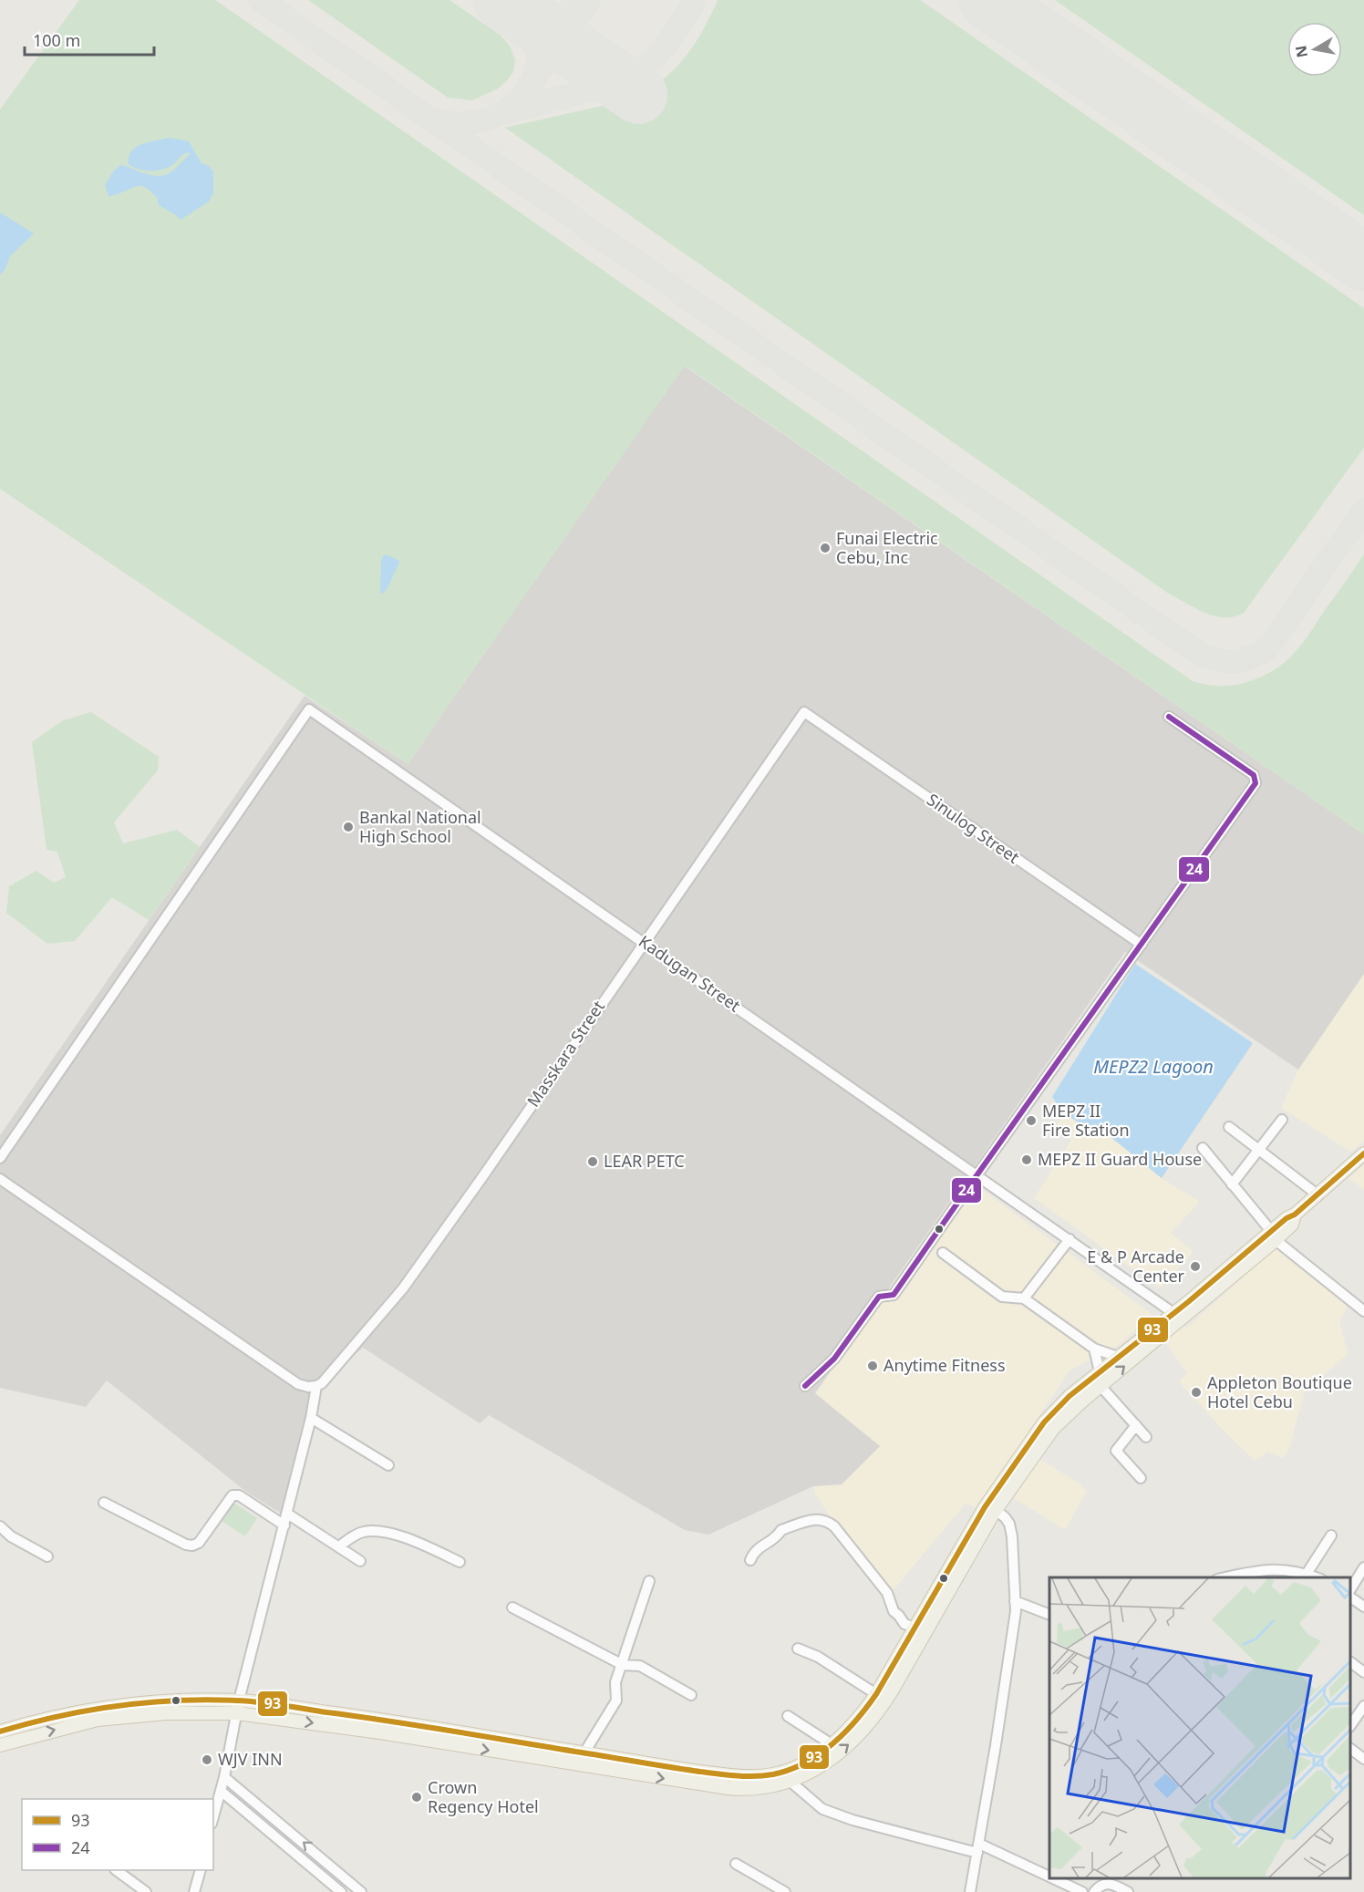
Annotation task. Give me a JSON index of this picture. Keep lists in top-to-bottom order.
{
  "streets": {
    "street": ["Sinulog Street", "Kadugan Street", "Masskara Street"]
  },
  "crossings": [
    ["Sinulog Street", "Masskara Street"],
    ["Kadugan Street", "Masskara Street"]
  ],
  "water": ["MEPZ2 Lagoon"],
  "places": [
    "Funai Electric Cebu, Inc",
    "Bankal National High School",
    "MEPZ II Fire Station",
    "MEPZ II Guard House",
    "LEAR PETC",
    "E & P Arcade Center",
    "Anytime Fitness",
    "Appleton Boutique Hotel Cebu",
    "WJV INN",
    "Crown Regency Hotel"
  ],
  "lines": ["transit line 24", "transit line 93"],
  "legend": ["93", "24"],
  "scale_bar": "100 m",
  "north": "left"
}
